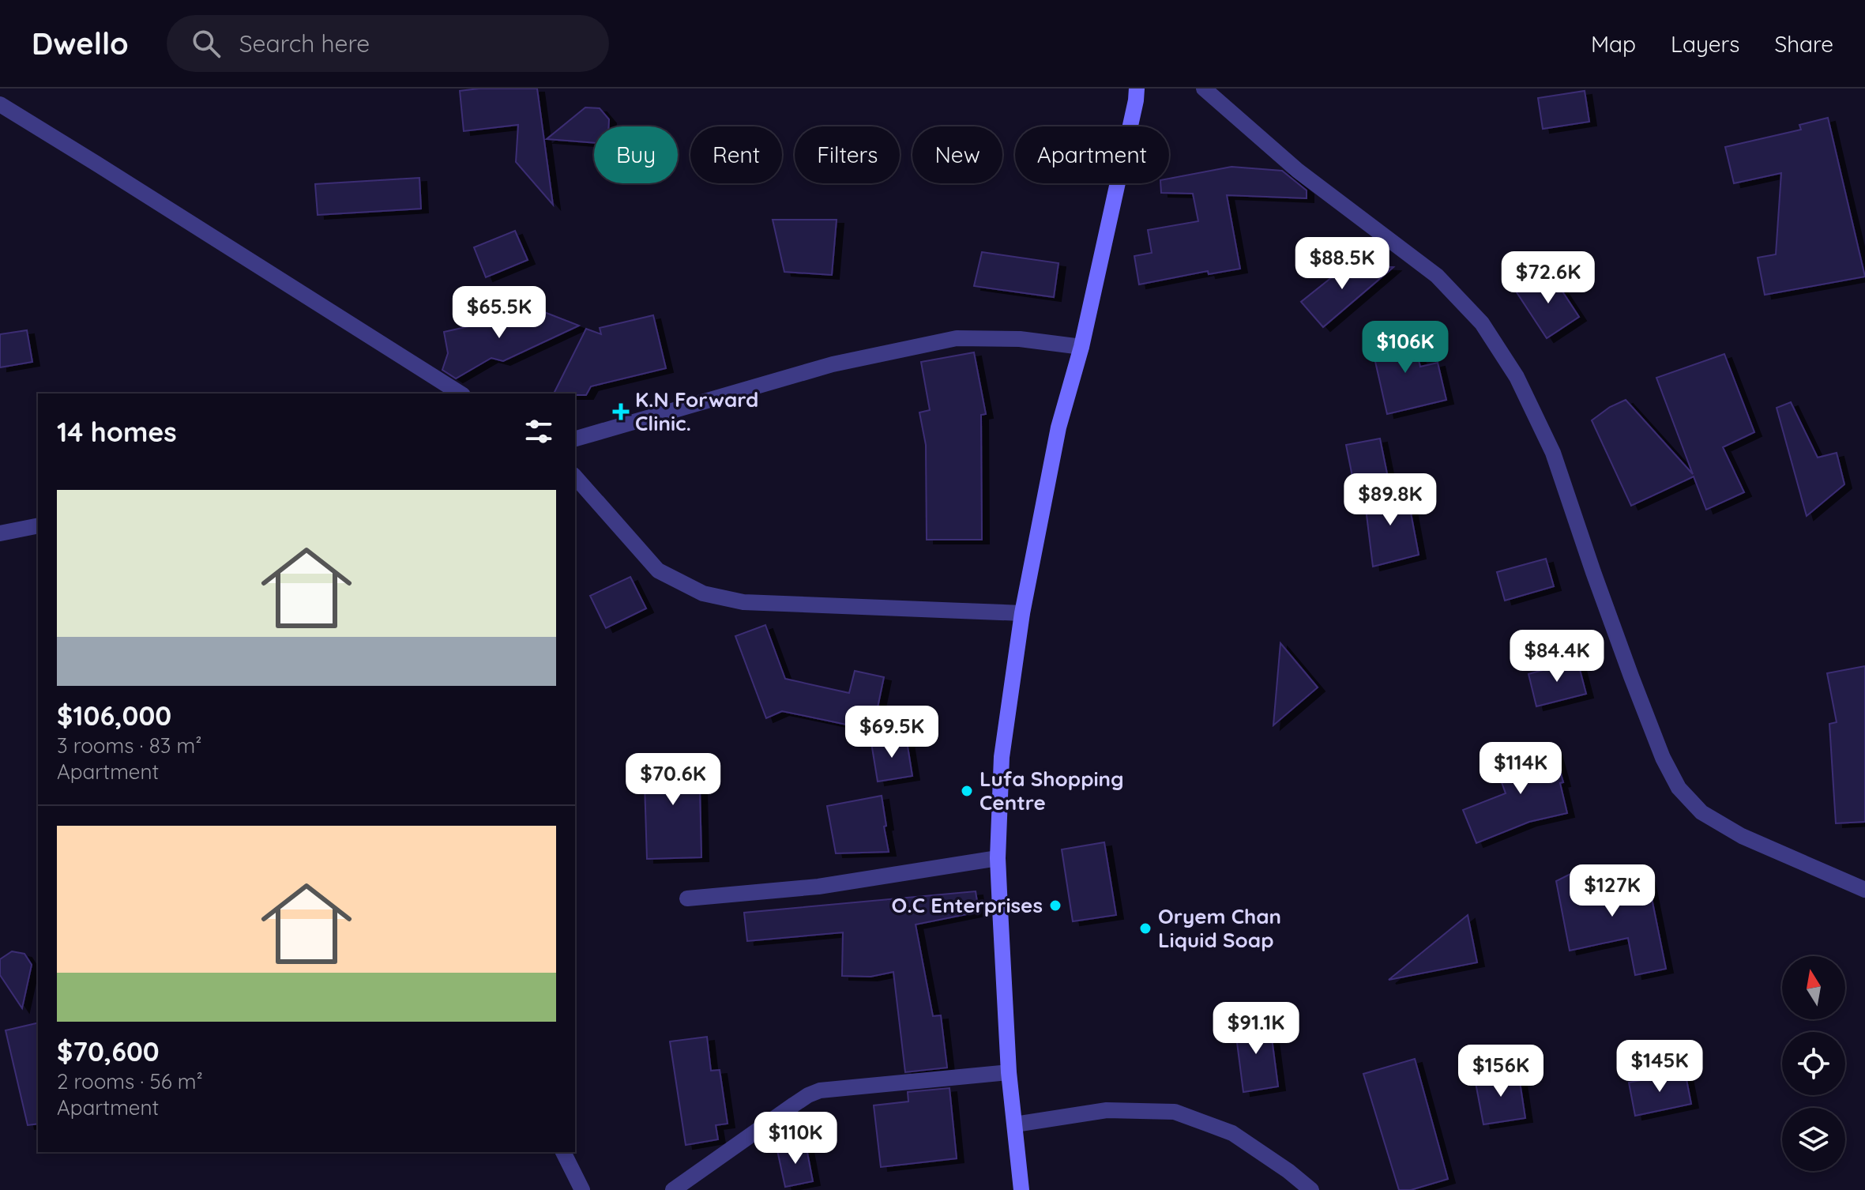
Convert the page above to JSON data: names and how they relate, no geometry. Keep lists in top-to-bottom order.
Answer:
{
  "places": {
    "health": ["K.N Forward Clinic."],
    "other": ["Lufa Shopping Centre", "O.C Enterprises", "Oryem Chan Liquid Soap"]
  },
  "north": "top",
  "page": {
    "header": "Dwello",
    "search": "Search here",
    "nav": ["Map", "Layers", "Share"],
    "chip": [
      "Buy",
      "Rent",
      "Filters",
      "New",
      "Apartment"
    ],
    "price": [
      "$88.5K",
      "$72.6K",
      "$65.5K",
      "$106K",
      "$89.8K",
      "$84.4K",
      "$69.5K",
      "$114K",
      "$70.6K",
      "$127K",
      "$91.1K",
      "$145K",
      "$156K",
      "$110K"
    ],
    "heading": "14 homes",
    "list": [
      {
        "name": "$106,000",
        "note": "3 rooms · 83 m² · Apartment"
      },
      {
        "name": "$70,600",
        "note": "2 rooms · 56 m² · Apartment"
      }
    ]
  }
}
